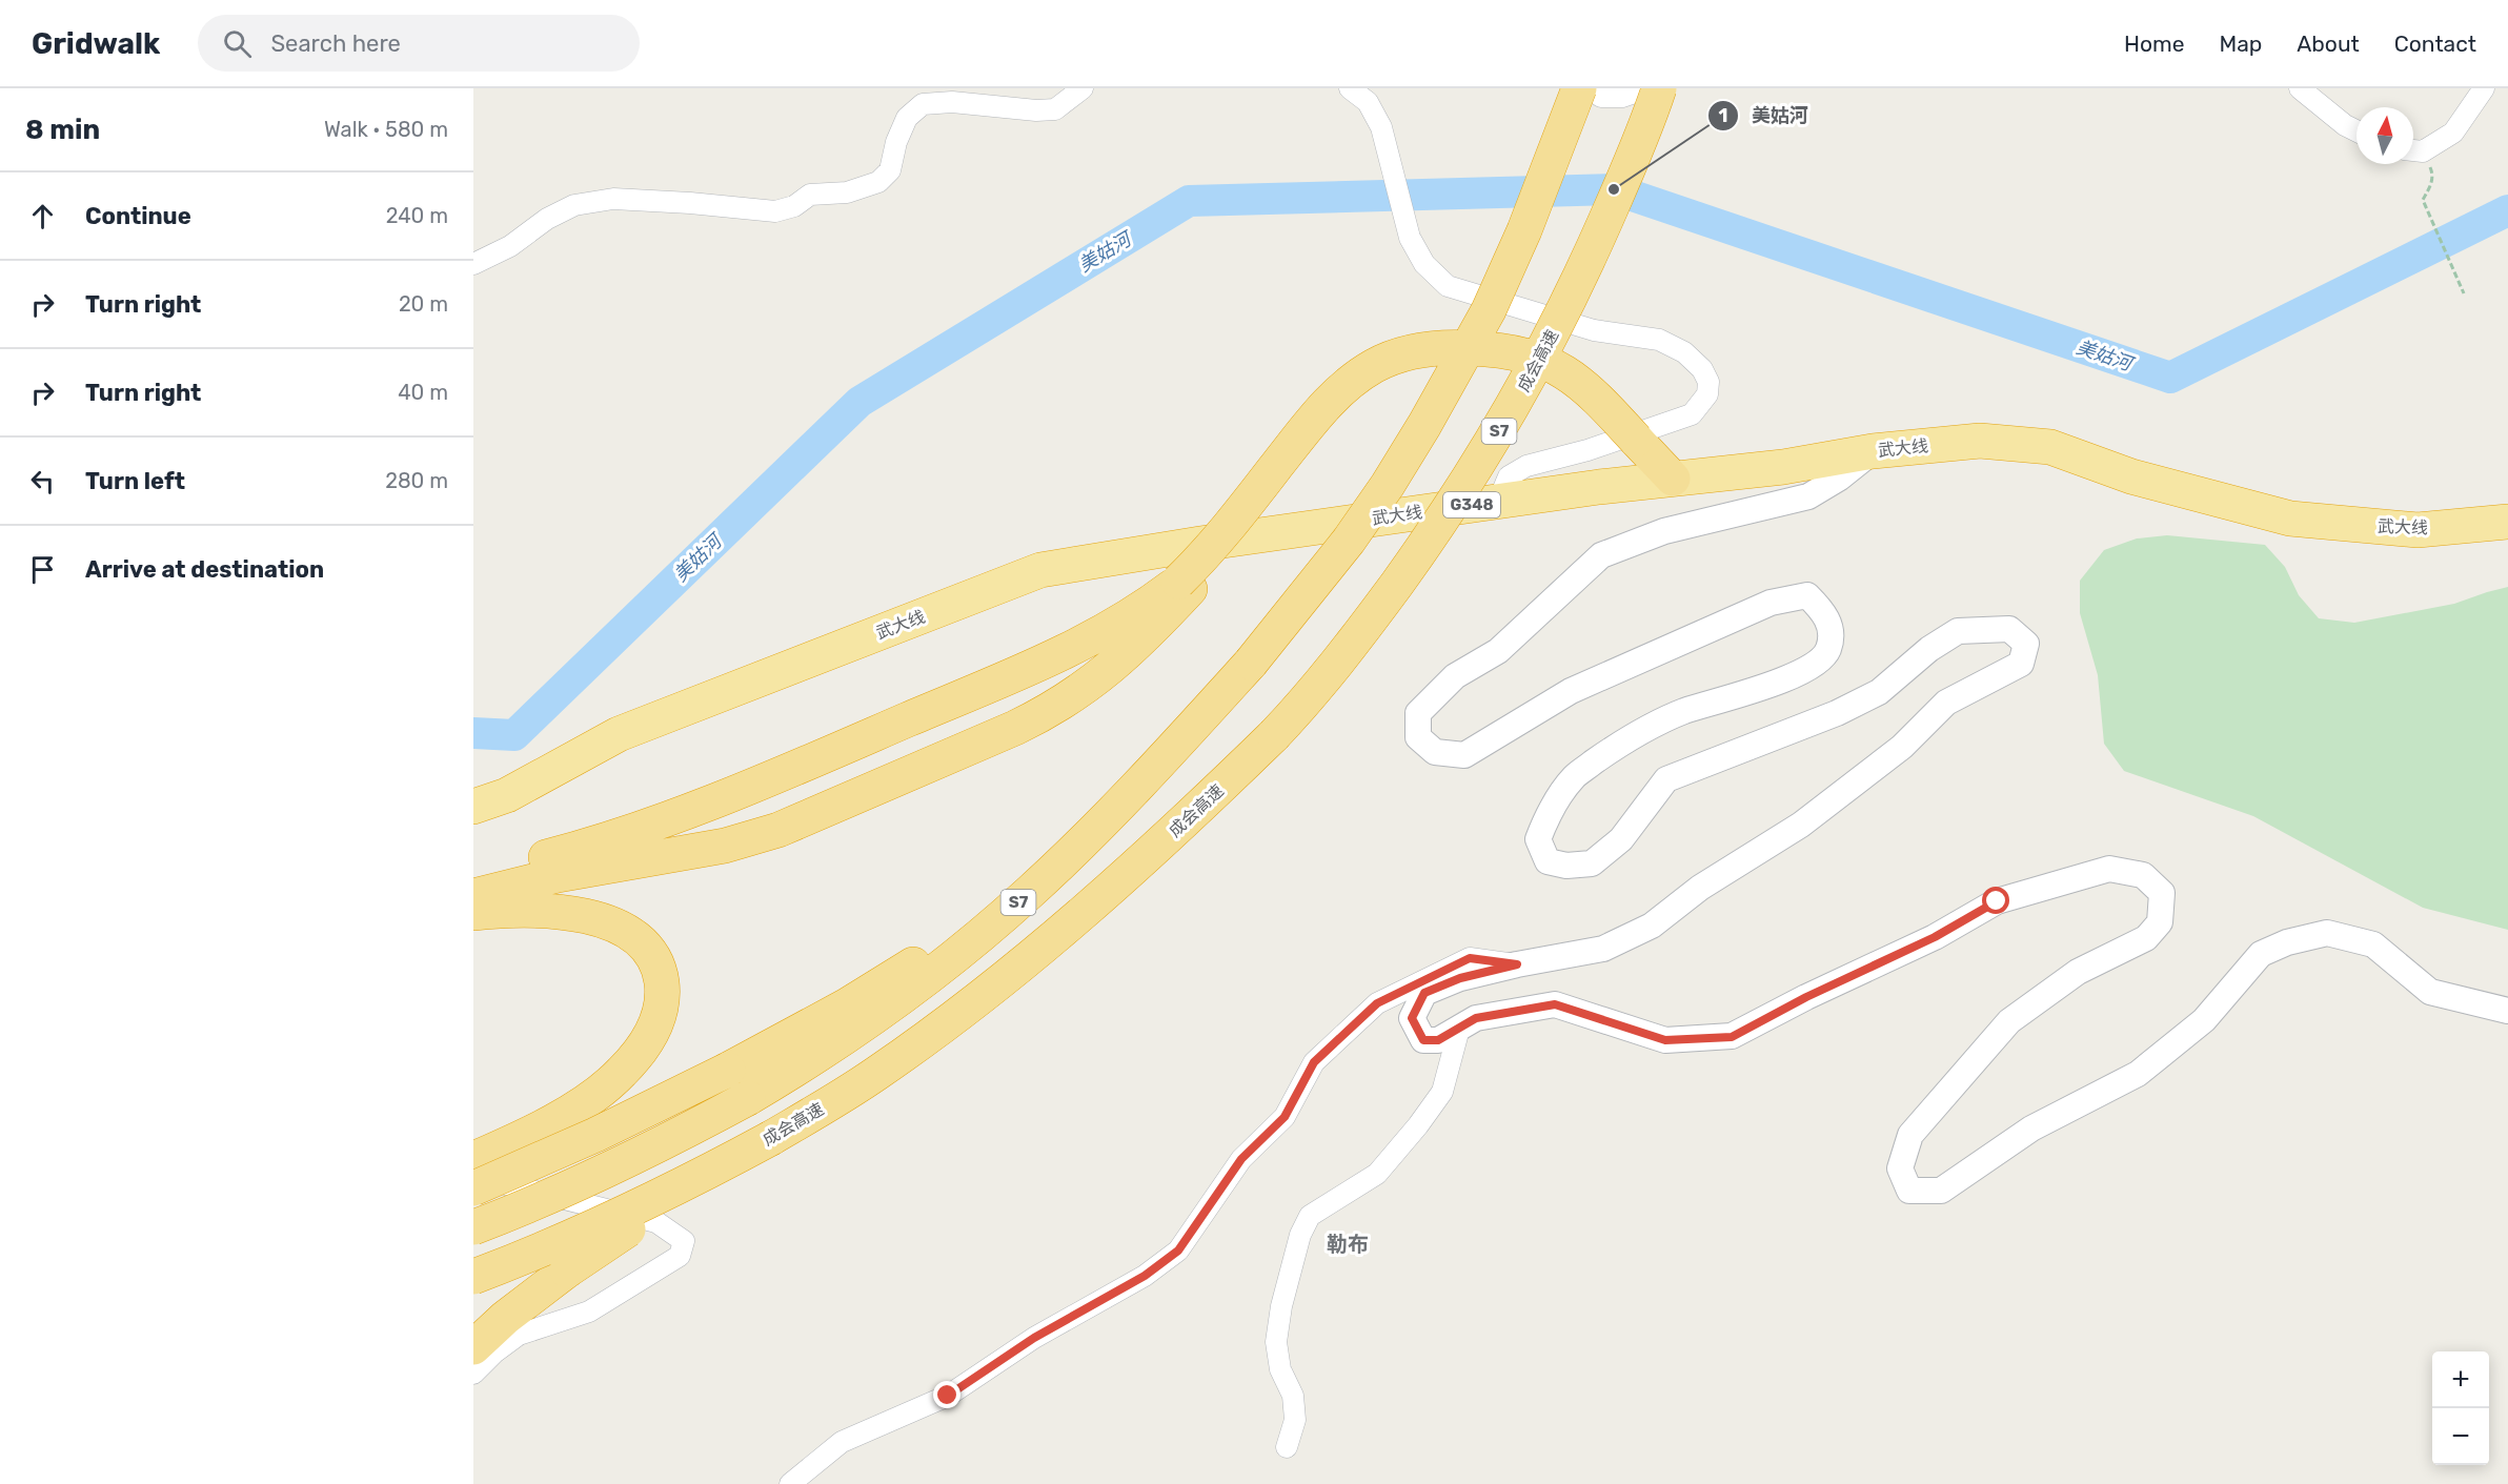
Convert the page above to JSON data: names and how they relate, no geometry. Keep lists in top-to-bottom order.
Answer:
{
  "streets": {
    "highway": [
      "成会高速",
      "S7",
      "武大线",
      "G348"
    ]
  },
  "districts": ["勒布"],
  "water": ["美姑河"],
  "places": ["美姑河"],
  "north": "top",
  "page": {
    "header": "Gridwalk",
    "search": "Search here",
    "nav": [
      "Home",
      "Map",
      "About",
      "Contact"
    ],
    "heading": ["8 min", "Walk · 580 m"],
    "list": [
      ["Continue", "240 m"],
      ["Turn right", "20 m"],
      ["Turn right", "40 m"],
      ["Turn left", "280 m"],
      "Arrive at destination"
    ],
    "map_buttons": ["+", "−"]
  }
}
